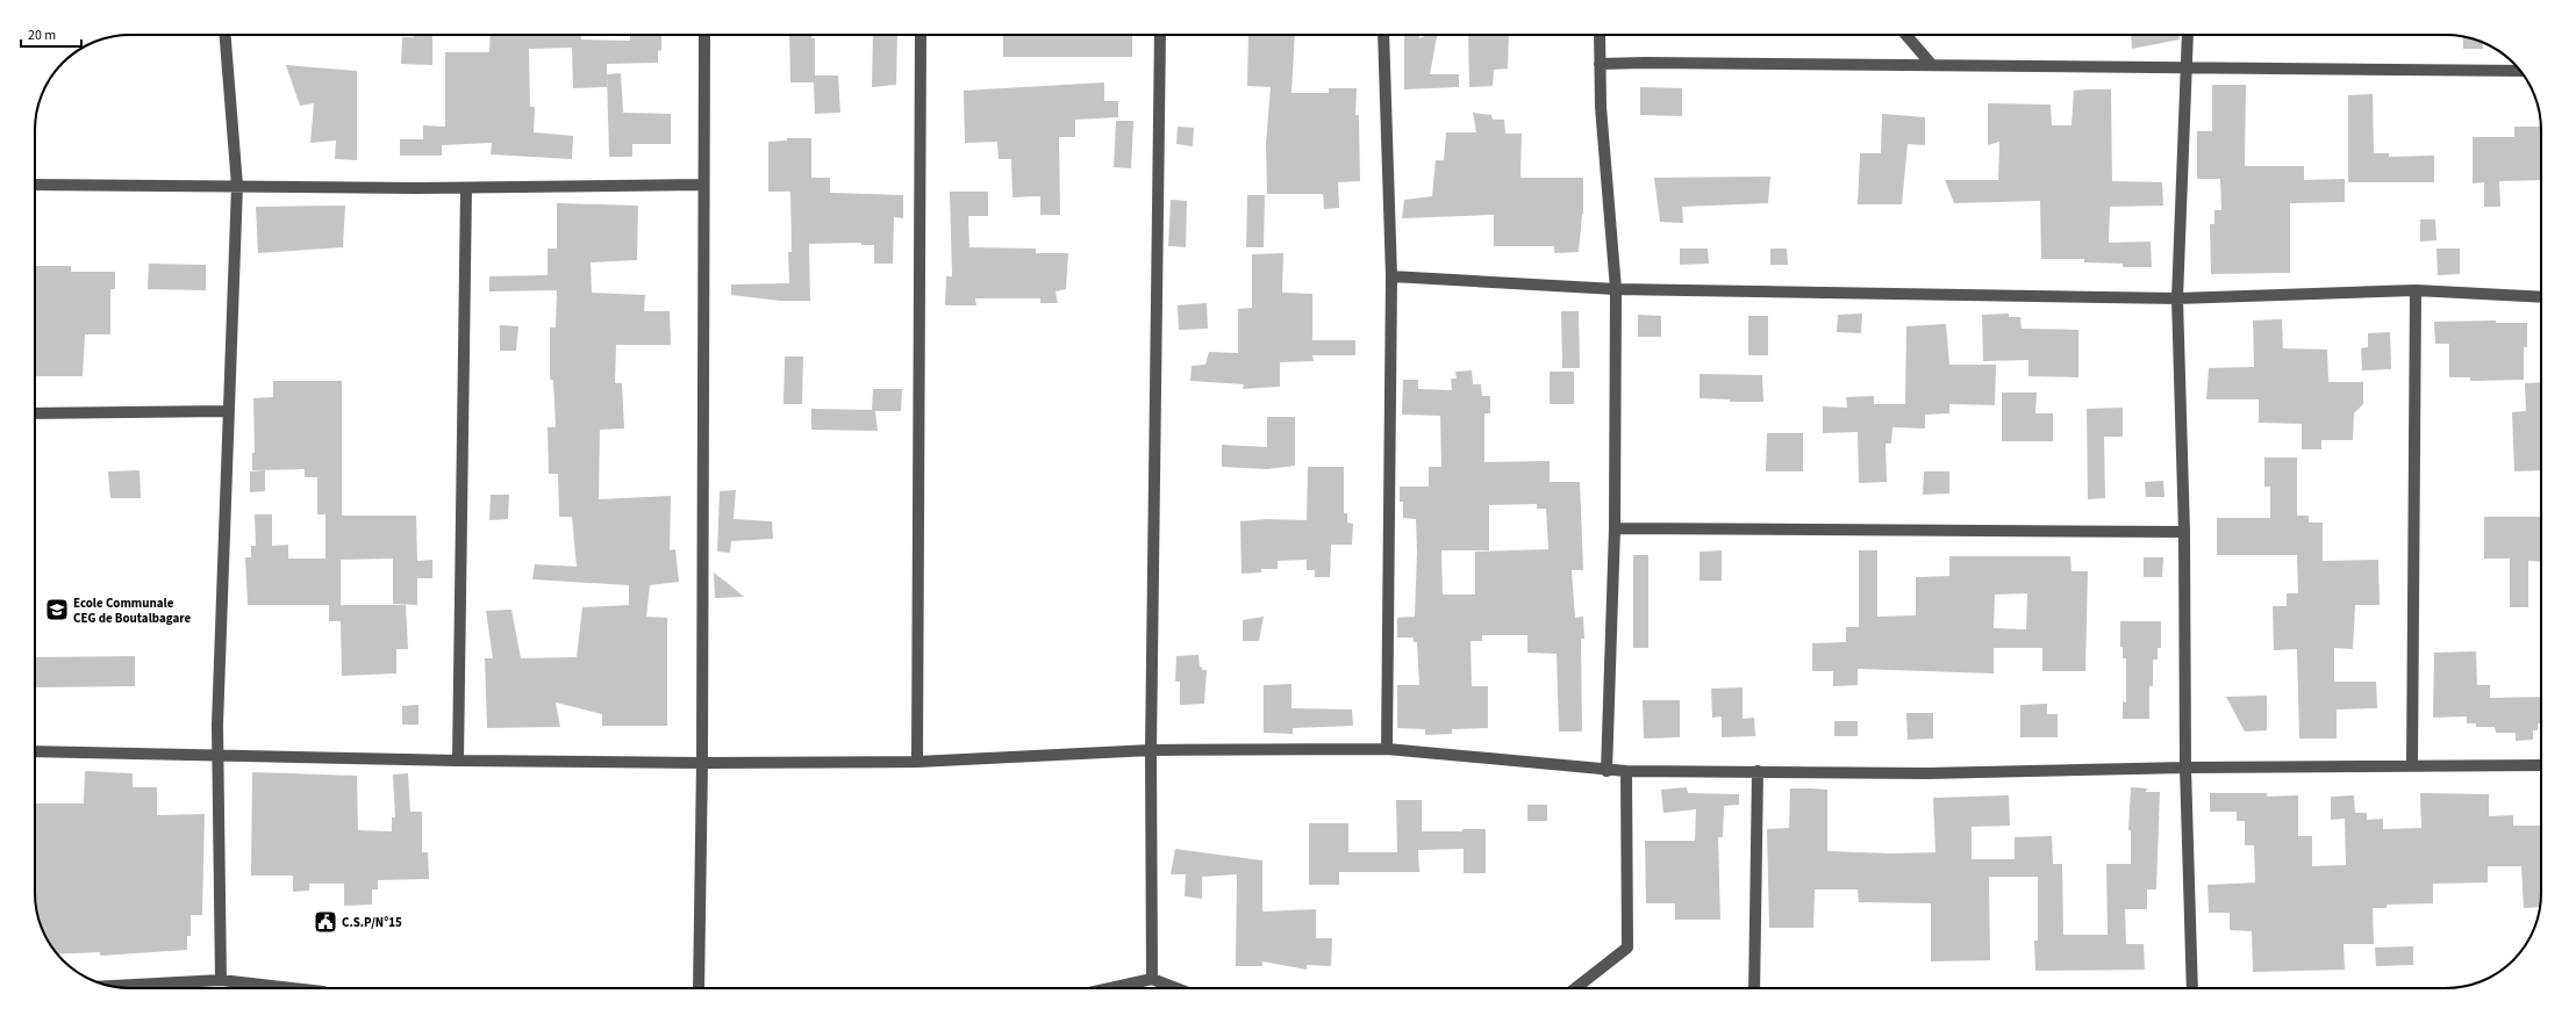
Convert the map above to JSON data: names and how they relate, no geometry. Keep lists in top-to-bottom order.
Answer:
{
  "places": {
    "school or university": ["Ecole Communale CEG de Boutalbagare"],
    "public building": ["C.S.P/N°15"]
  },
  "scale_bar": "20 m"
}
